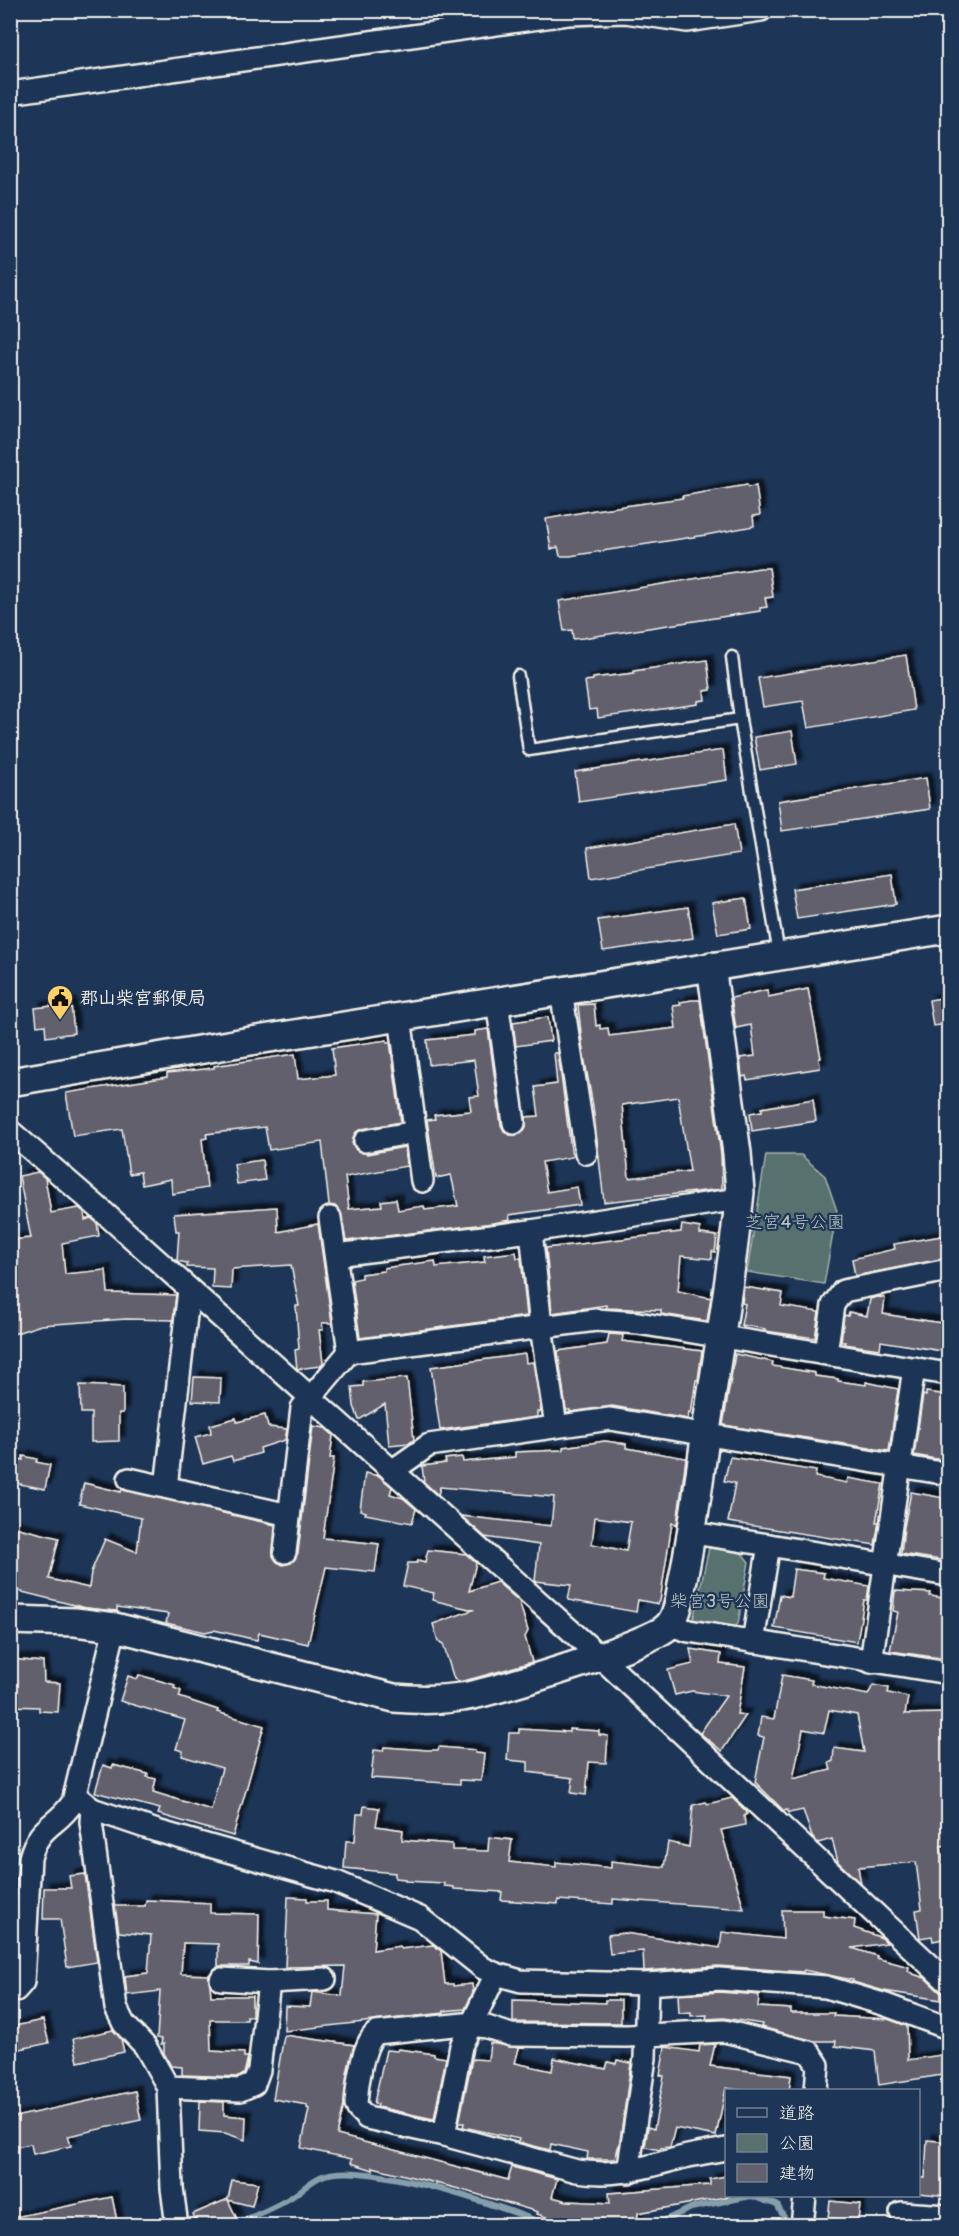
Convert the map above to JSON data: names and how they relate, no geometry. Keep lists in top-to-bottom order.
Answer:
{
  "parks": ["芝宮4号公園", "柴宮3号公園"],
  "places": {
    "public building": ["郡山柴宮郵便局"]
  },
  "legend": ["道路", "公園", "建物"]
}
